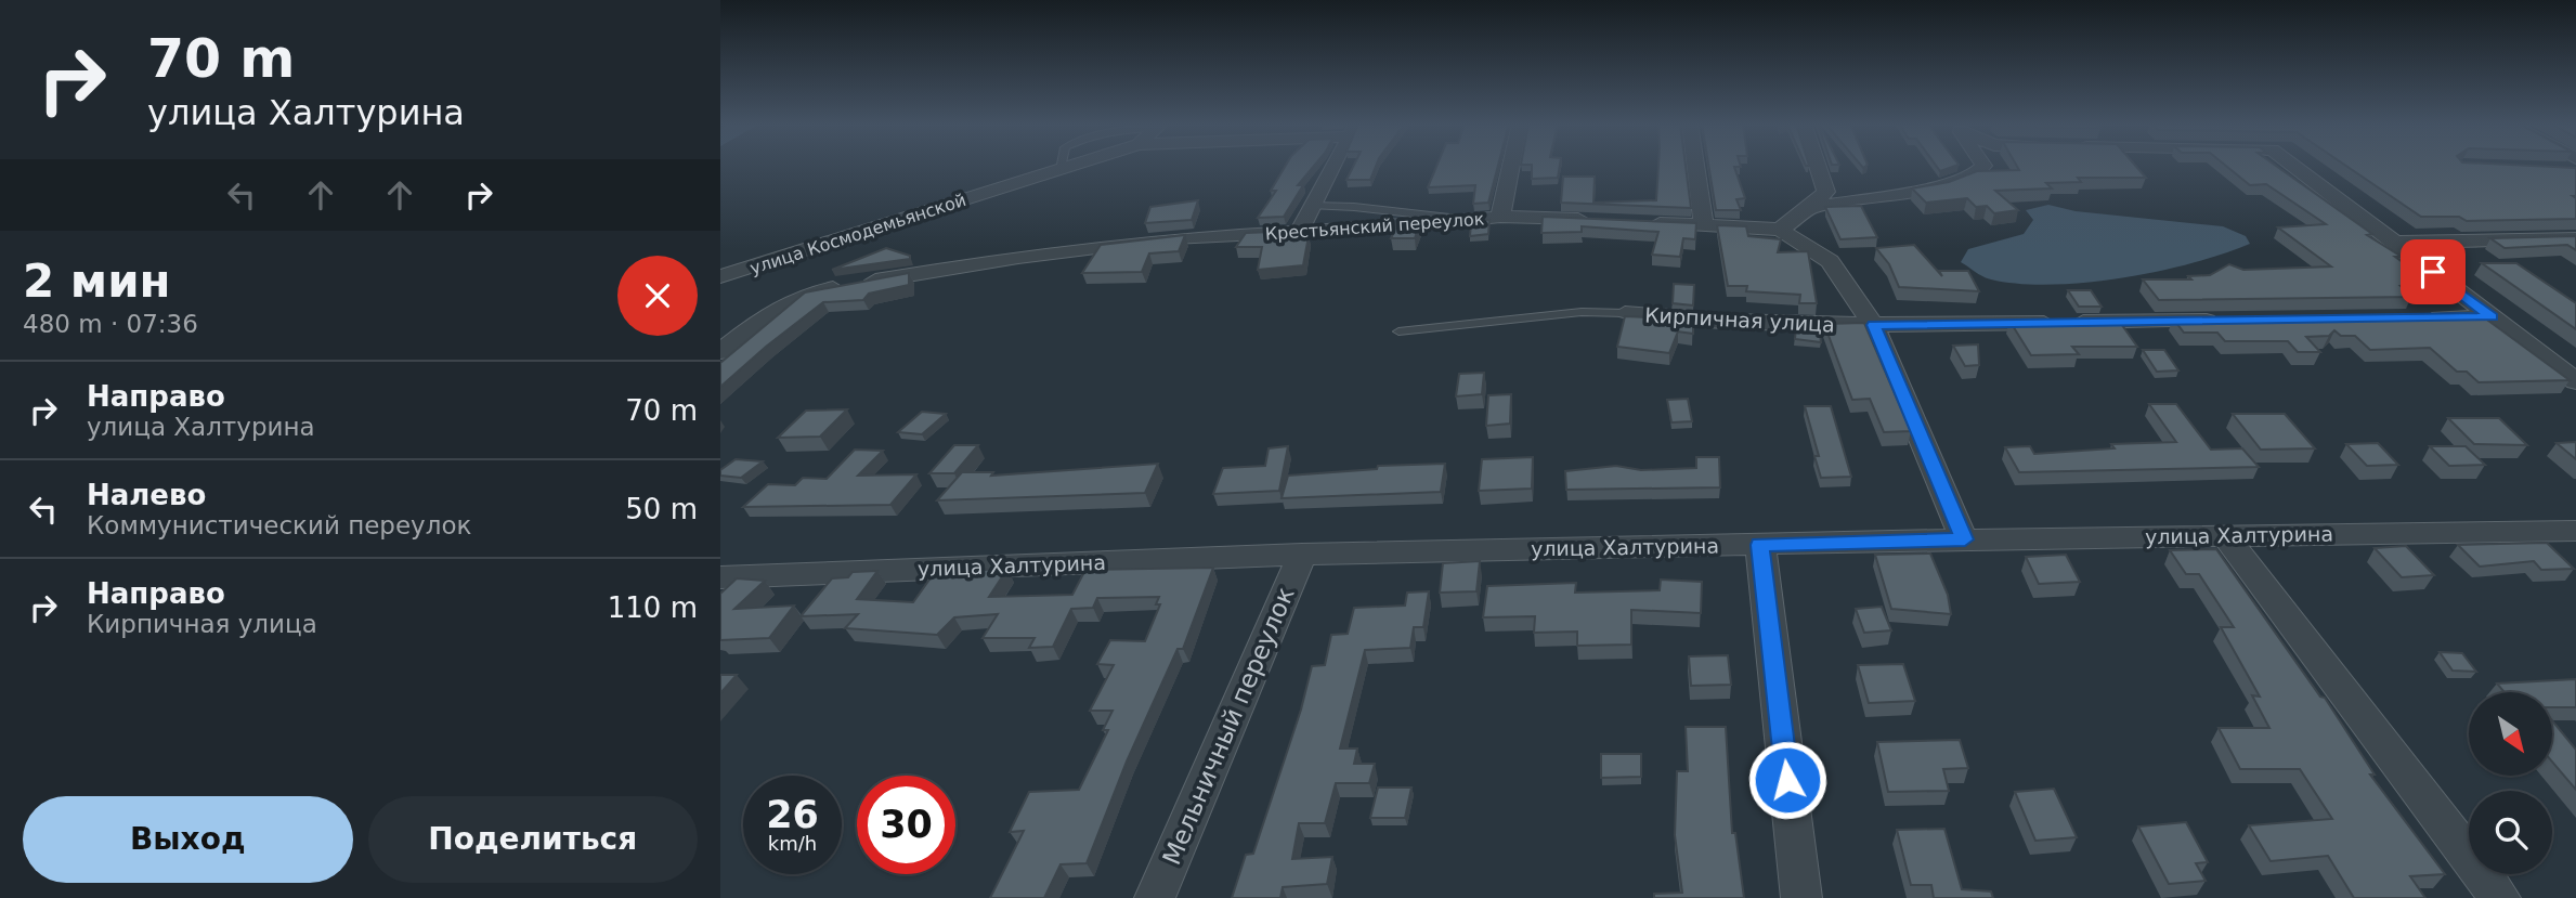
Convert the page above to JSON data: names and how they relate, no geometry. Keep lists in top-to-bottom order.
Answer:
{
  "streets": {
    "street": [
      "Крестьянский переулок",
      "улица Космодемьянской",
      "Кирпичная улица",
      "улица Халтурина",
      "Мельничный переулок"
    ]
  },
  "crossings": [
    ["улица Халтурина", "Мельничный переулок"]
  ],
  "north": "bottom right",
  "page": {
    "turn": ["70 m", "улица Халтурина"],
    "heading": ["2 мин", "480 m · 07:36"],
    "list": [
      {
        "name": "Направо",
        "note": "улица Халтурина",
        "value": "70 m"
      },
      {
        "name": "Налево",
        "note": "Коммунистический переулок",
        "value": "50 m"
      },
      {
        "name": "Направо",
        "note": "Кирпичная улица",
        "value": "110 m"
      }
    ],
    "speed": "26 km/h",
    "limit": "30",
    "buttons": ["Выход", "Поделиться"]
  }
}
